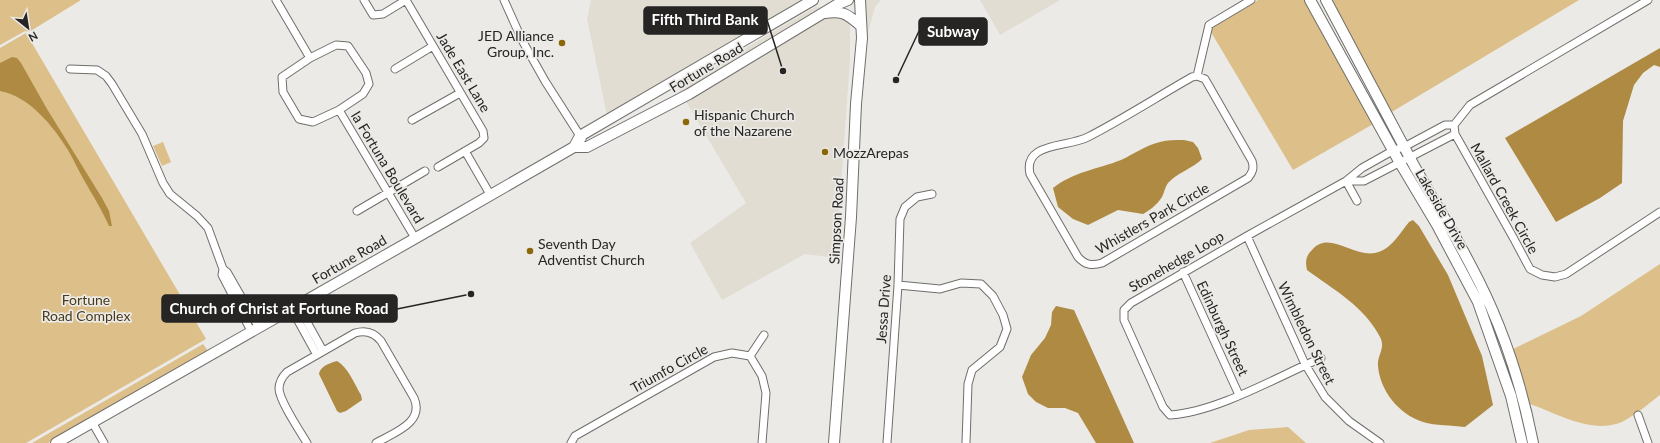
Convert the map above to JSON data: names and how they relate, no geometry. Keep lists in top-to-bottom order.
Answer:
{
  "streets": {
    "street": [
      "Fortune Road",
      "Jade East Lane",
      "la Fortuna Boulevard",
      "Mallard Creek Circle",
      "Lakeside Drive",
      "Whistlers Park Circle",
      "Simpson Road",
      "Stonehedge Loop",
      "Jessa Drive",
      "Edinburgh Street",
      "Wimbledon Street",
      "Triumfo Circle"
    ]
  },
  "crossings": [
    ["Fortune Road", "la Fortuna Boulevard"],
    ["Mallard Creek Circle", "Lakeside Drive"],
    ["Mallard Creek Circle", "Stonehedge Loop"],
    ["Lakeside Drive", "Stonehedge Loop"],
    ["Stonehedge Loop", "Edinburgh Street"],
    ["Stonehedge Loop", "Wimbledon Street"]
  ],
  "parks": ["Fortune Road Complex"],
  "places": [
    "JED Alliance Group, Inc.",
    "Fifth Third Bank",
    "Subway",
    "Hispanic Church of the Nazarene",
    "MozzArepas",
    "Seventh Day Adventist Church",
    "Church of Christ at Fortune Road"
  ],
  "north": "bottom right"
}
